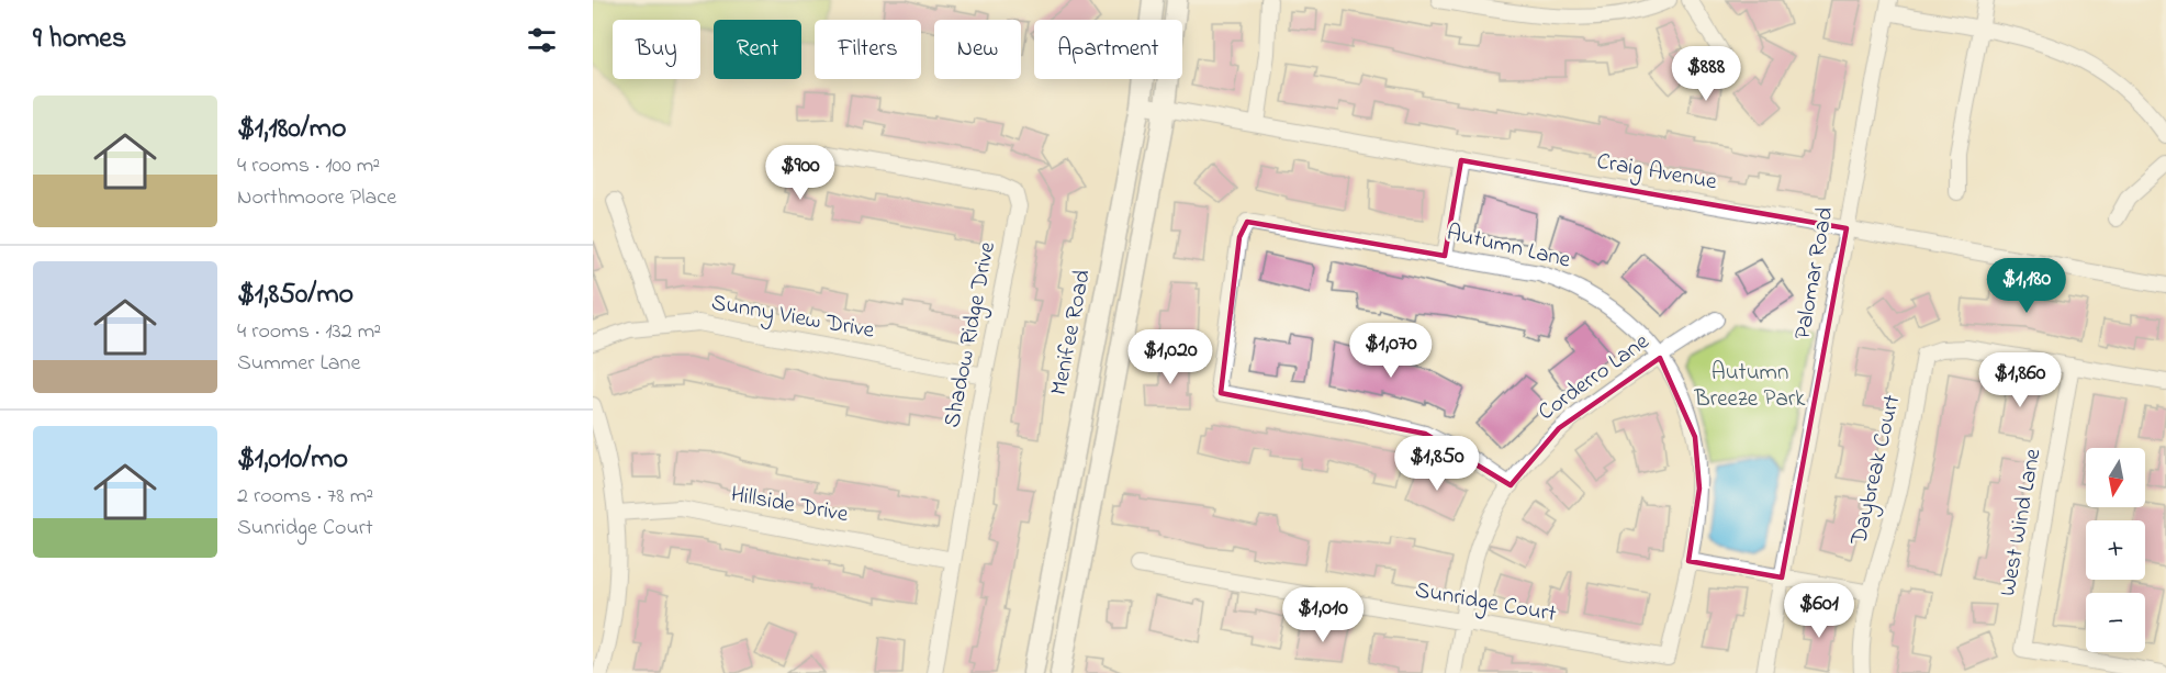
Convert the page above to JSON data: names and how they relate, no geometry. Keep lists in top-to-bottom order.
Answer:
{
  "streets": {
    "main road": ["Menifee Road"],
    "street": [
      "Craig Avenue",
      "Autumn Lane",
      "Palomar Road",
      "Sunny View Drive",
      "Shadow Ridge Drive",
      "Corderro Lane",
      "Daybreak Court",
      "Hillside Drive",
      "West Wind Lane",
      "Sunridge Court"
    ]
  },
  "crossings": [
    ["Craig Avenue", "Palomar Road"],
    ["Craig Avenue", "Menifee Road"],
    ["Autumn Lane", "Corderro Lane"],
    ["Autumn Lane", "Sunridge Court"],
    ["Sunny View Drive", "Shadow Ridge Drive"],
    ["Shadow Ridge Drive", "Hillside Drive"],
    ["Corderro Lane", "Sunridge Court"],
    ["Daybreak Court", "West Wind Lane"]
  ],
  "parks": ["Autumn Breeze Park"],
  "north": "bottom",
  "page": {
    "heading": "9 homes",
    "chip": [
      "Buy",
      "Rent",
      "Filters",
      "New",
      "Apartment"
    ],
    "price": [
      "$888",
      "$900",
      "$1,180",
      "$1,070",
      "$1,020",
      "$1,860",
      "$1,850",
      "$601",
      "$1,010"
    ],
    "list": [
      {
        "name": "$1,180/mo",
        "note": "4 rooms · 100 m² · Northmoore Place"
      },
      {
        "name": "$1,850/mo",
        "note": "4 rooms · 132 m² · Summer Lane"
      },
      {
        "name": "$1,010/mo",
        "note": "2 rooms · 78 m² · Sunridge Court"
      }
    ],
    "map_buttons": ["+", "−"]
  }
}
